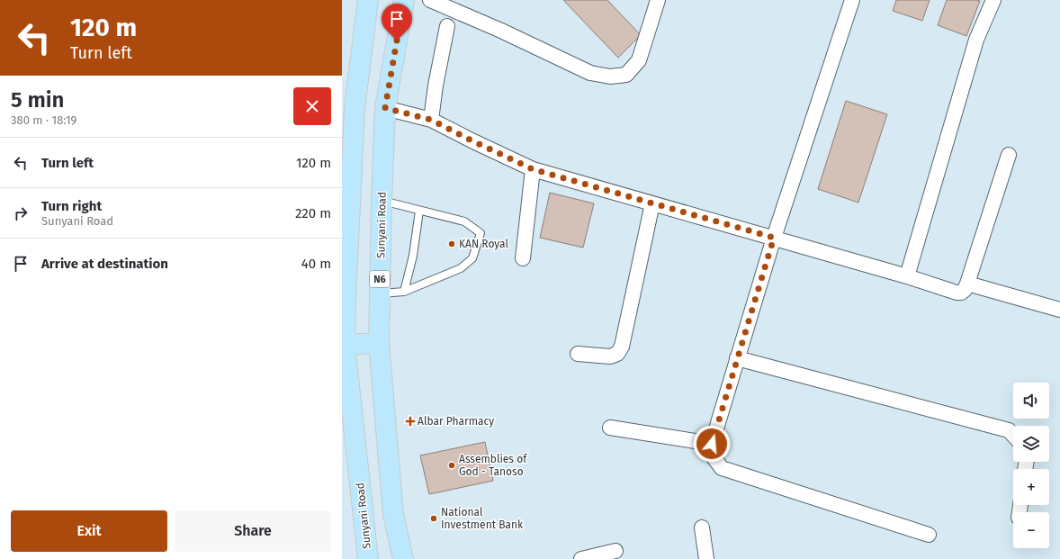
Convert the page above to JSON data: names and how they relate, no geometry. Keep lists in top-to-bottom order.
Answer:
{
  "streets": {
    "main road": ["Sunyani Road", "N6"]
  },
  "places": {
    "other": ["KAN Royal", "Assemblies of God - Tanoso", "National Investment Bank"],
    "health": ["Albar Pharmacy"]
  },
  "page": {
    "turn": ["120 m", "Turn left"],
    "heading": ["5 min", "380 m · 18:19"],
    "list": [
      {
        "name": "Turn left",
        "value": "120 m"
      },
      {
        "name": "Turn right",
        "note": "Sunyani Road",
        "value": "220 m"
      },
      {
        "name": "Arrive at destination",
        "value": "40 m"
      }
    ],
    "map_buttons": ["+", "−"],
    "buttons": ["Exit", "Share"]
  }
}
